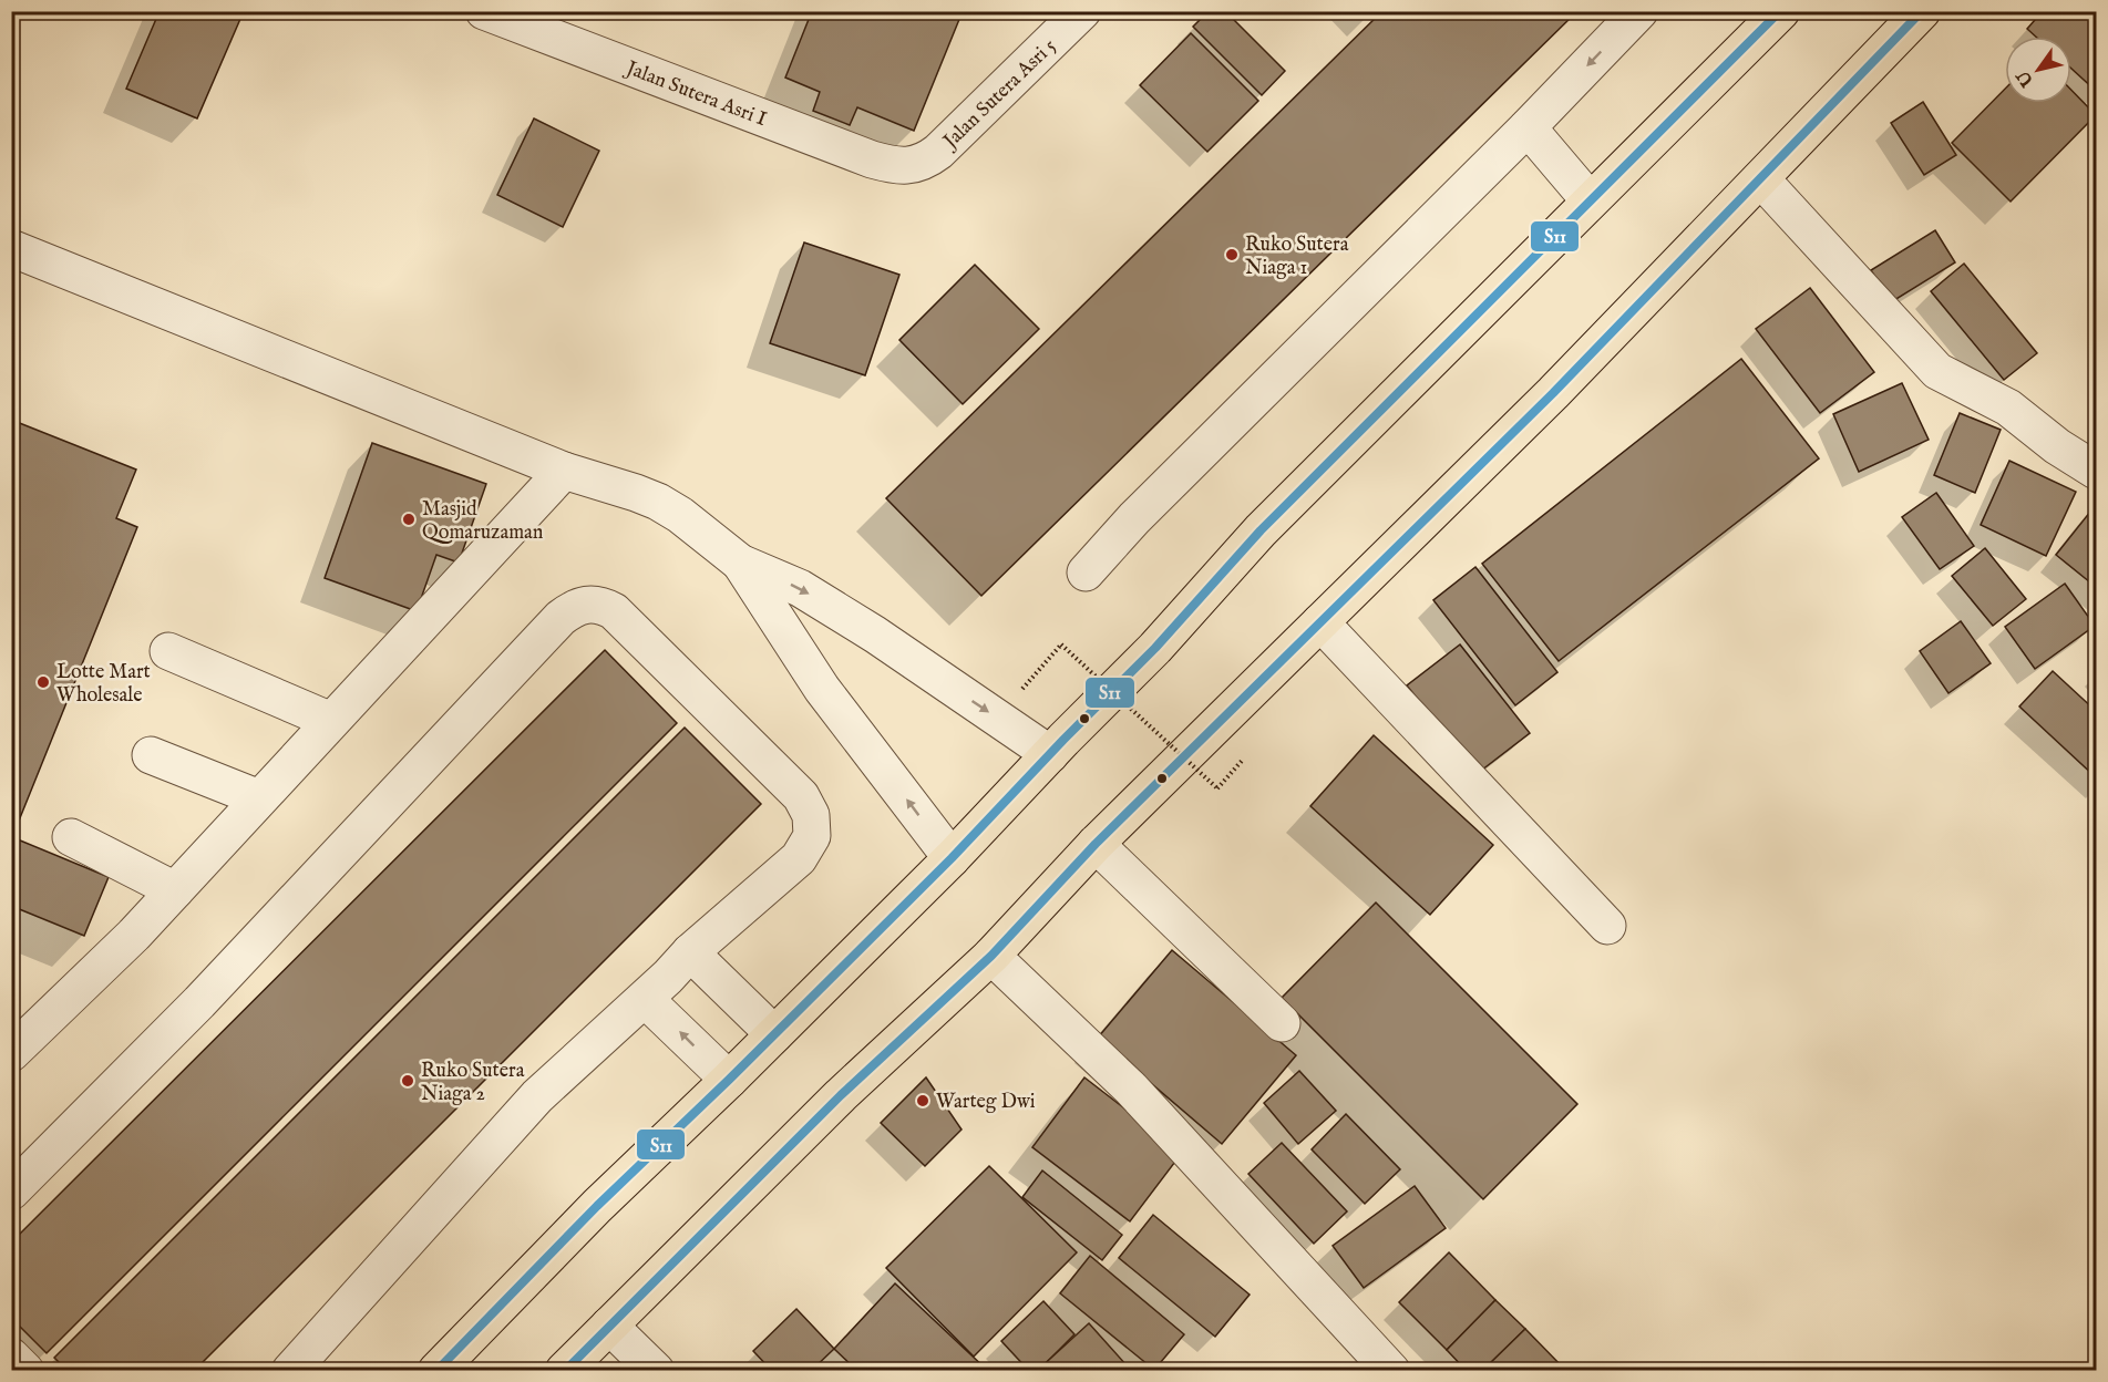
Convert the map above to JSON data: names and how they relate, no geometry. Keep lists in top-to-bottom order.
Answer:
{
  "streets": {
    "street": ["Jalan Sutera Asri I", "Jalan Sutera Asri 5"]
  },
  "crossings": [
    ["Jalan Sutera Asri I", "Jalan Sutera Asri 5"]
  ],
  "places": [
    "Ruko Sutera Niaga 1",
    "Masjid Qomaruzaman",
    "Lotte Mart Wholesale",
    "Ruko Sutera Niaga 2",
    "Warteg Dwi"
  ],
  "lines": ["transit line S11"],
  "north": "bottom left"
}
